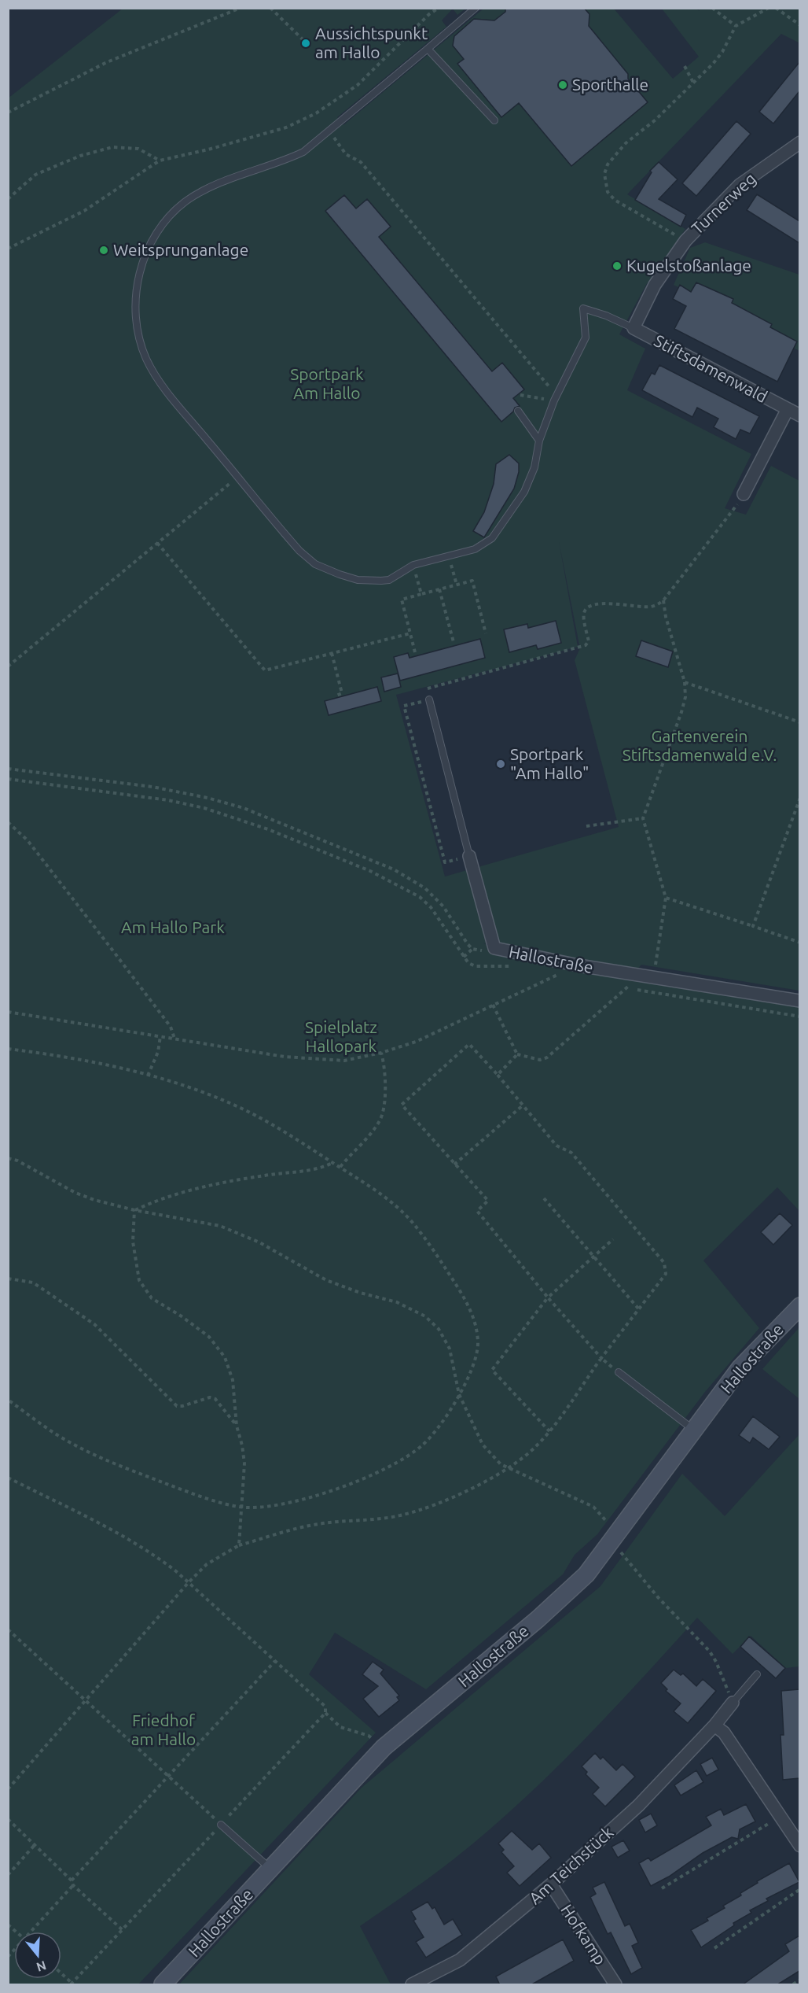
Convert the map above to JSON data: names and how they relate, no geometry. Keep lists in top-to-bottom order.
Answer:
{
  "streets": {
    "main road": ["Hallostraße"],
    "street": [
      "Turnerweg",
      "Stiftsdamenwald",
      "Am Teichstück",
      "Hofkamp"
    ]
  },
  "crossings": [
    ["Turnerweg", "Stiftsdamenwald"],
    ["Am Teichstück", "Hofkamp"]
  ],
  "parks": [
    "Sportpark Am Hallo",
    "Gartenverein Stiftsdamenwald e.V.",
    "Am Hallo Park",
    "Spielplatz Hallopark",
    "Friedhof am Hallo"
  ],
  "places": [
    "Aussichtspunkt am Hallo",
    "Sporthalle",
    "Weitsprunganlage",
    "Kugelstoßanlage",
    "Sportpark \"Am Hallo\""
  ],
  "north": "bottom"
}
